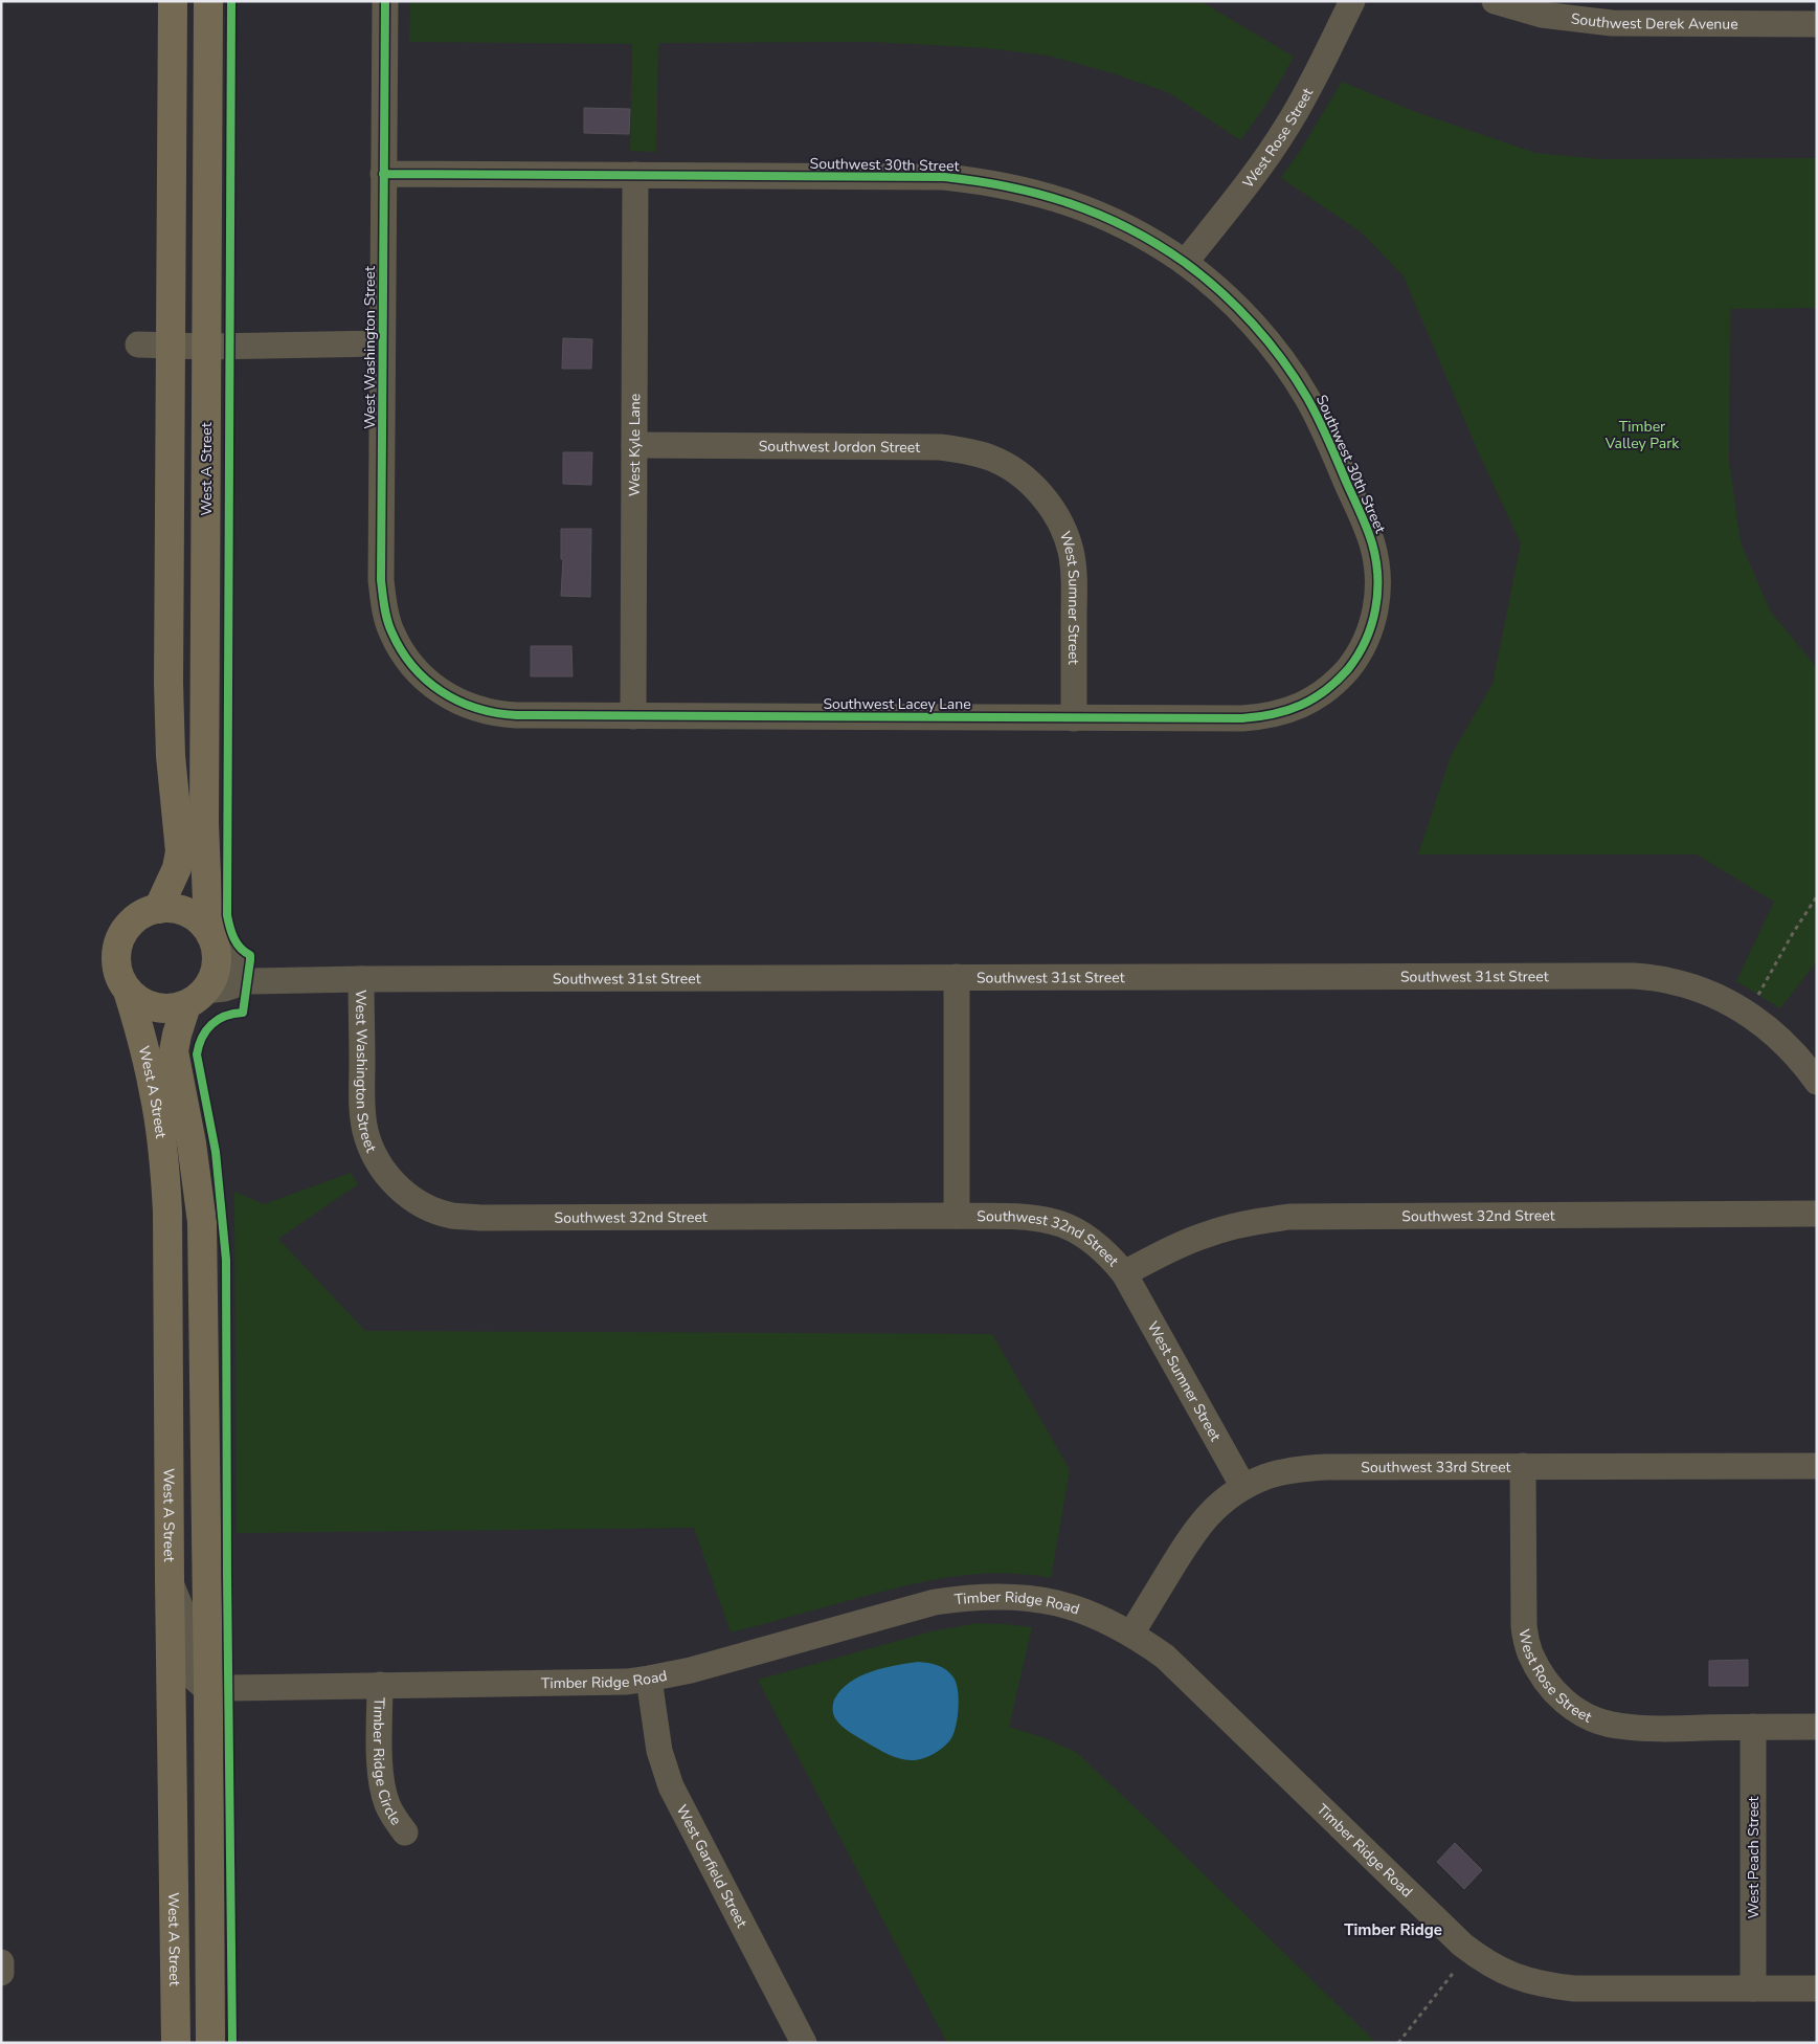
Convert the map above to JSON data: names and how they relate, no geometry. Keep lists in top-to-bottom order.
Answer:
{
  "streets": {
    "main road": ["West A Street"],
    "street": [
      "Southwest Derek Avenue",
      "West Rose Street",
      "Southwest 30th Street",
      "West Washington Street",
      "West Kyle Lane",
      "Southwest Jordon Street",
      "West Sumner Street",
      "Southwest Lacey Lane",
      "Southwest 31st Street",
      "Southwest 32nd Street",
      "Southwest 33rd Street",
      "Timber Ridge Road",
      "Timber Ridge Circle",
      "West Peach Street",
      "West Garfield Street"
    ]
  },
  "crossings": [
    ["West Rose Street", "Southwest 30th Street"],
    ["West Rose Street", "Southwest 33rd Street"],
    ["West Rose Street", "West Peach Street"],
    ["Southwest 30th Street", "West Washington Street"],
    ["Southwest 30th Street", "West Kyle Lane"],
    ["Southwest 30th Street", "Southwest Lacey Lane"],
    ["West Washington Street", "Southwest Lacey Lane"],
    ["West Washington Street", "Southwest 31st Street"],
    ["West Washington Street", "Southwest 32nd Street"],
    ["West Kyle Lane", "Southwest Jordon Street"],
    ["West Kyle Lane", "Southwest Lacey Lane"],
    ["Southwest Jordon Street", "West Sumner Street"],
    ["West A Street", "Southwest 31st Street"],
    ["West A Street", "Timber Ridge Road"],
    ["West Sumner Street", "Southwest Lacey Lane"],
    ["West Sumner Street", "Southwest 32nd Street"],
    ["West Sumner Street", "Southwest 33rd Street"],
    ["Southwest 33rd Street", "Timber Ridge Road"],
    ["Timber Ridge Road", "Timber Ridge Circle"],
    ["Timber Ridge Road", "West Peach Street"],
    ["Timber Ridge Road", "West Garfield Street"]
  ],
  "districts": ["Timber Ridge"],
  "parks": ["Timber Valley Park"]
}
